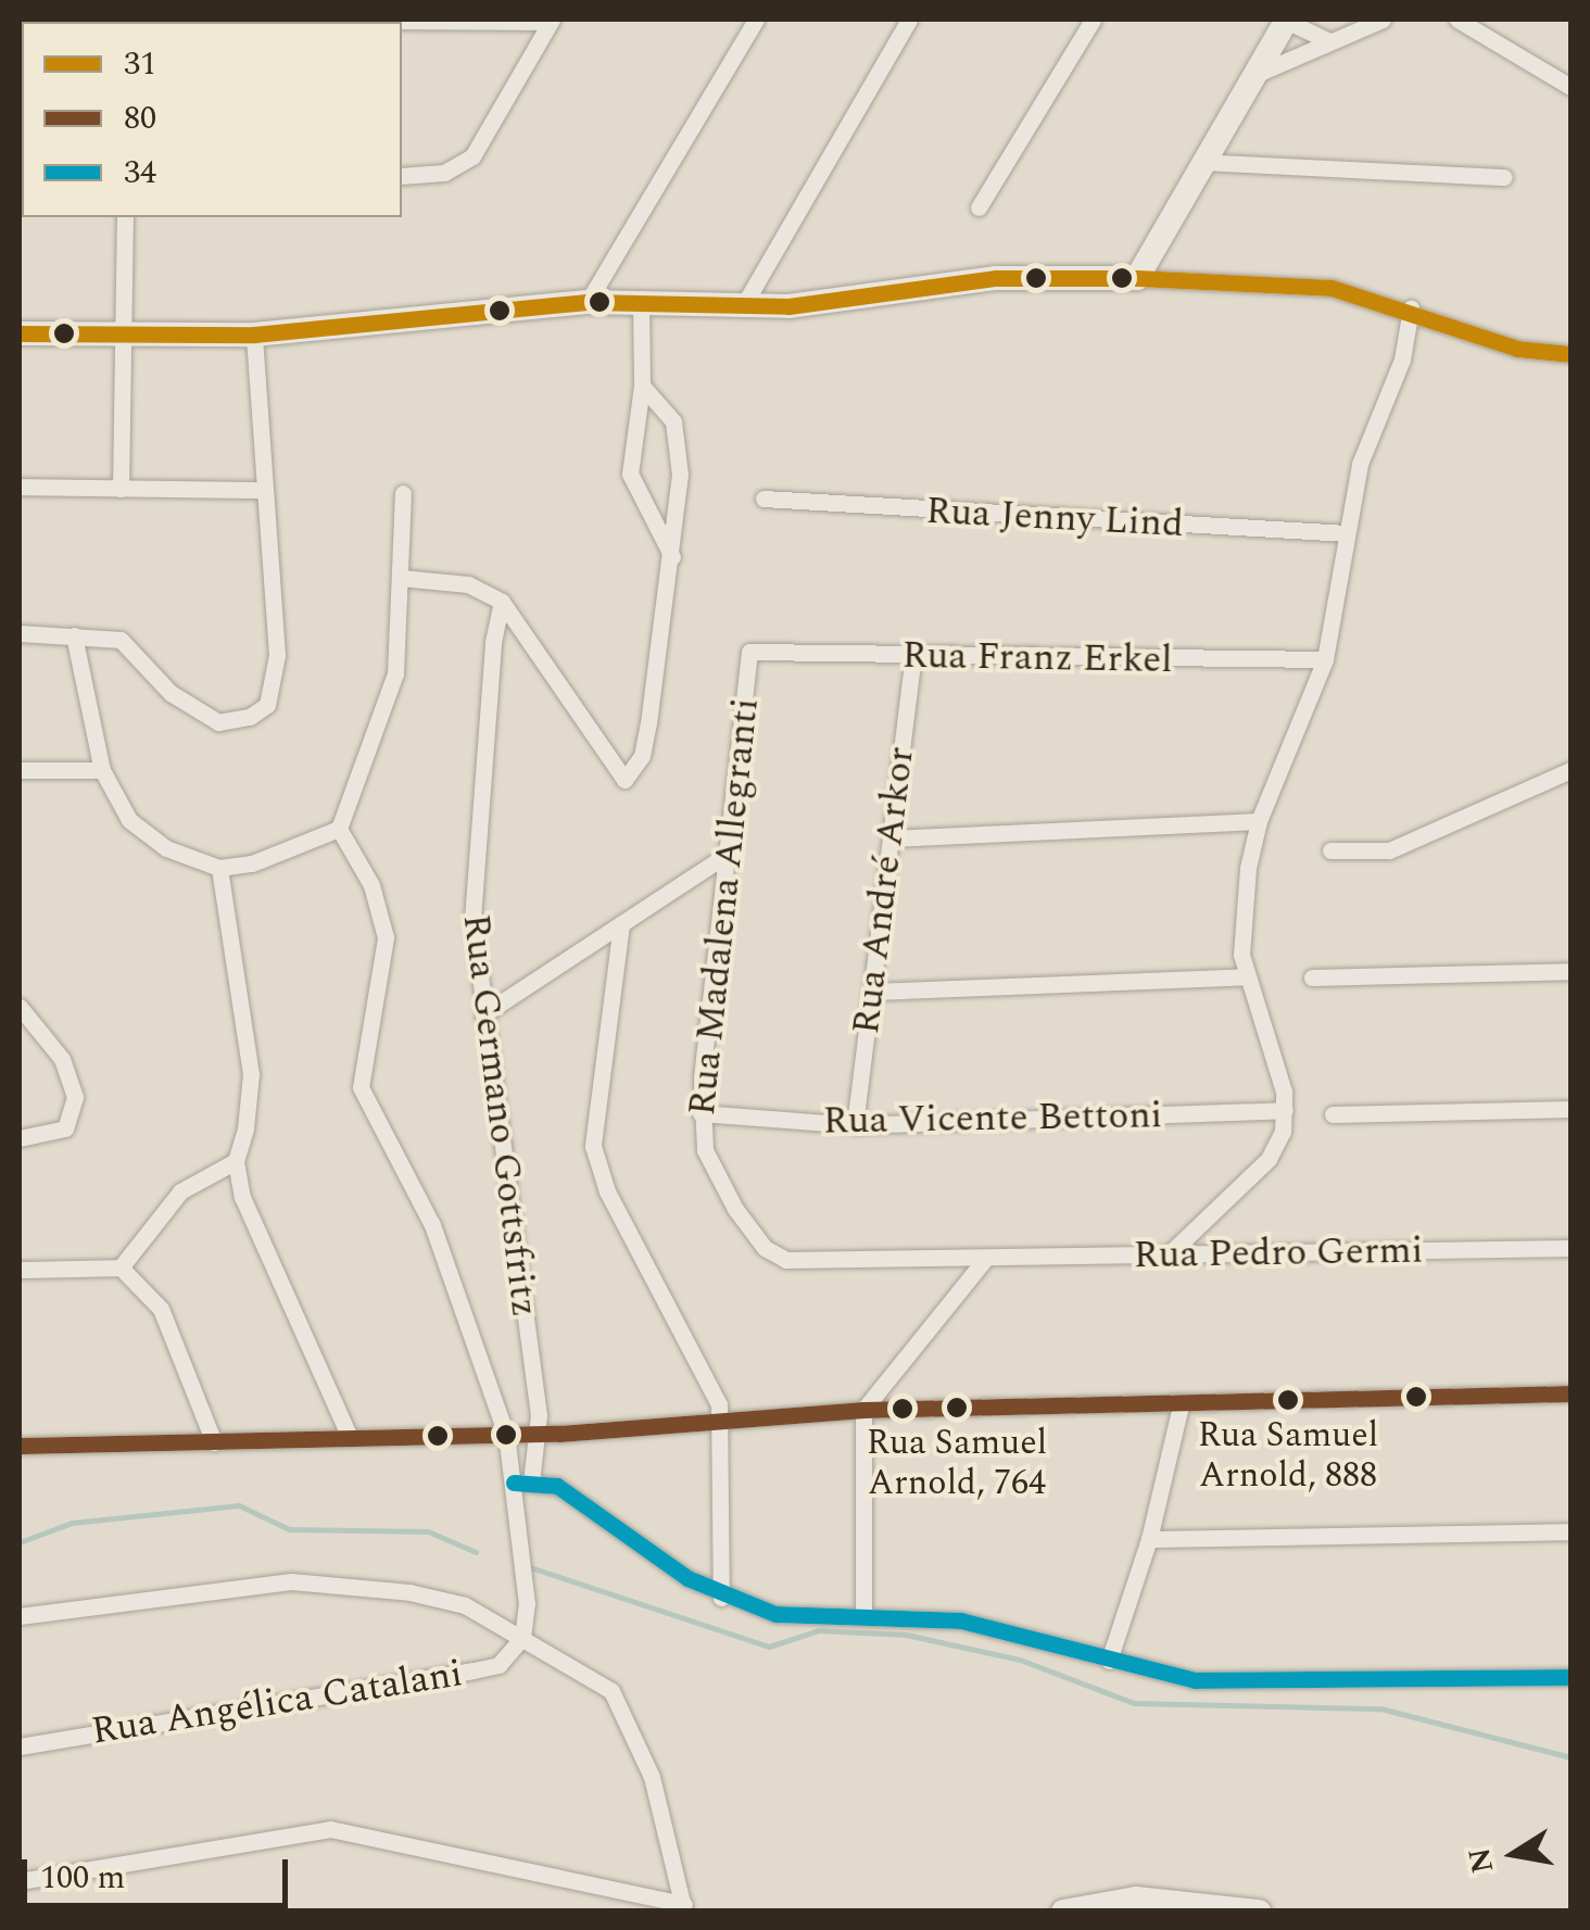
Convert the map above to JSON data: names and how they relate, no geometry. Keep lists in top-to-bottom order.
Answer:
{
  "streets": {
    "street": [
      "Rua Jenny Lind",
      "Rua Franz Erkel",
      "Rua André Arkor",
      "Rua Madalena Allegranti",
      "Rua Germano Gottsfritz",
      "Rua Vicente Bettoni",
      "Rua Pedro Germi",
      "Rua Angélica Catalani"
    ]
  },
  "crossings": [
    ["Rua Franz Erkel", "Rua André Arkor"],
    ["Rua Franz Erkel", "Rua Madalena Allegranti"],
    ["Rua André Arkor", "Rua Vicente Bettoni"],
    ["Rua Madalena Allegranti", "Rua Vicente Bettoni"],
    ["Rua Madalena Allegranti", "Rua Pedro Germi"]
  ],
  "places": ["Rua Samuel Arnold, 888", "Rua Samuel Arnold, 764"],
  "lines": ["transit line 31", "transit line 80", "transit line 34"],
  "legend": ["31", "80", "34"],
  "scale_bar": "100 m",
  "north": "left"
}
